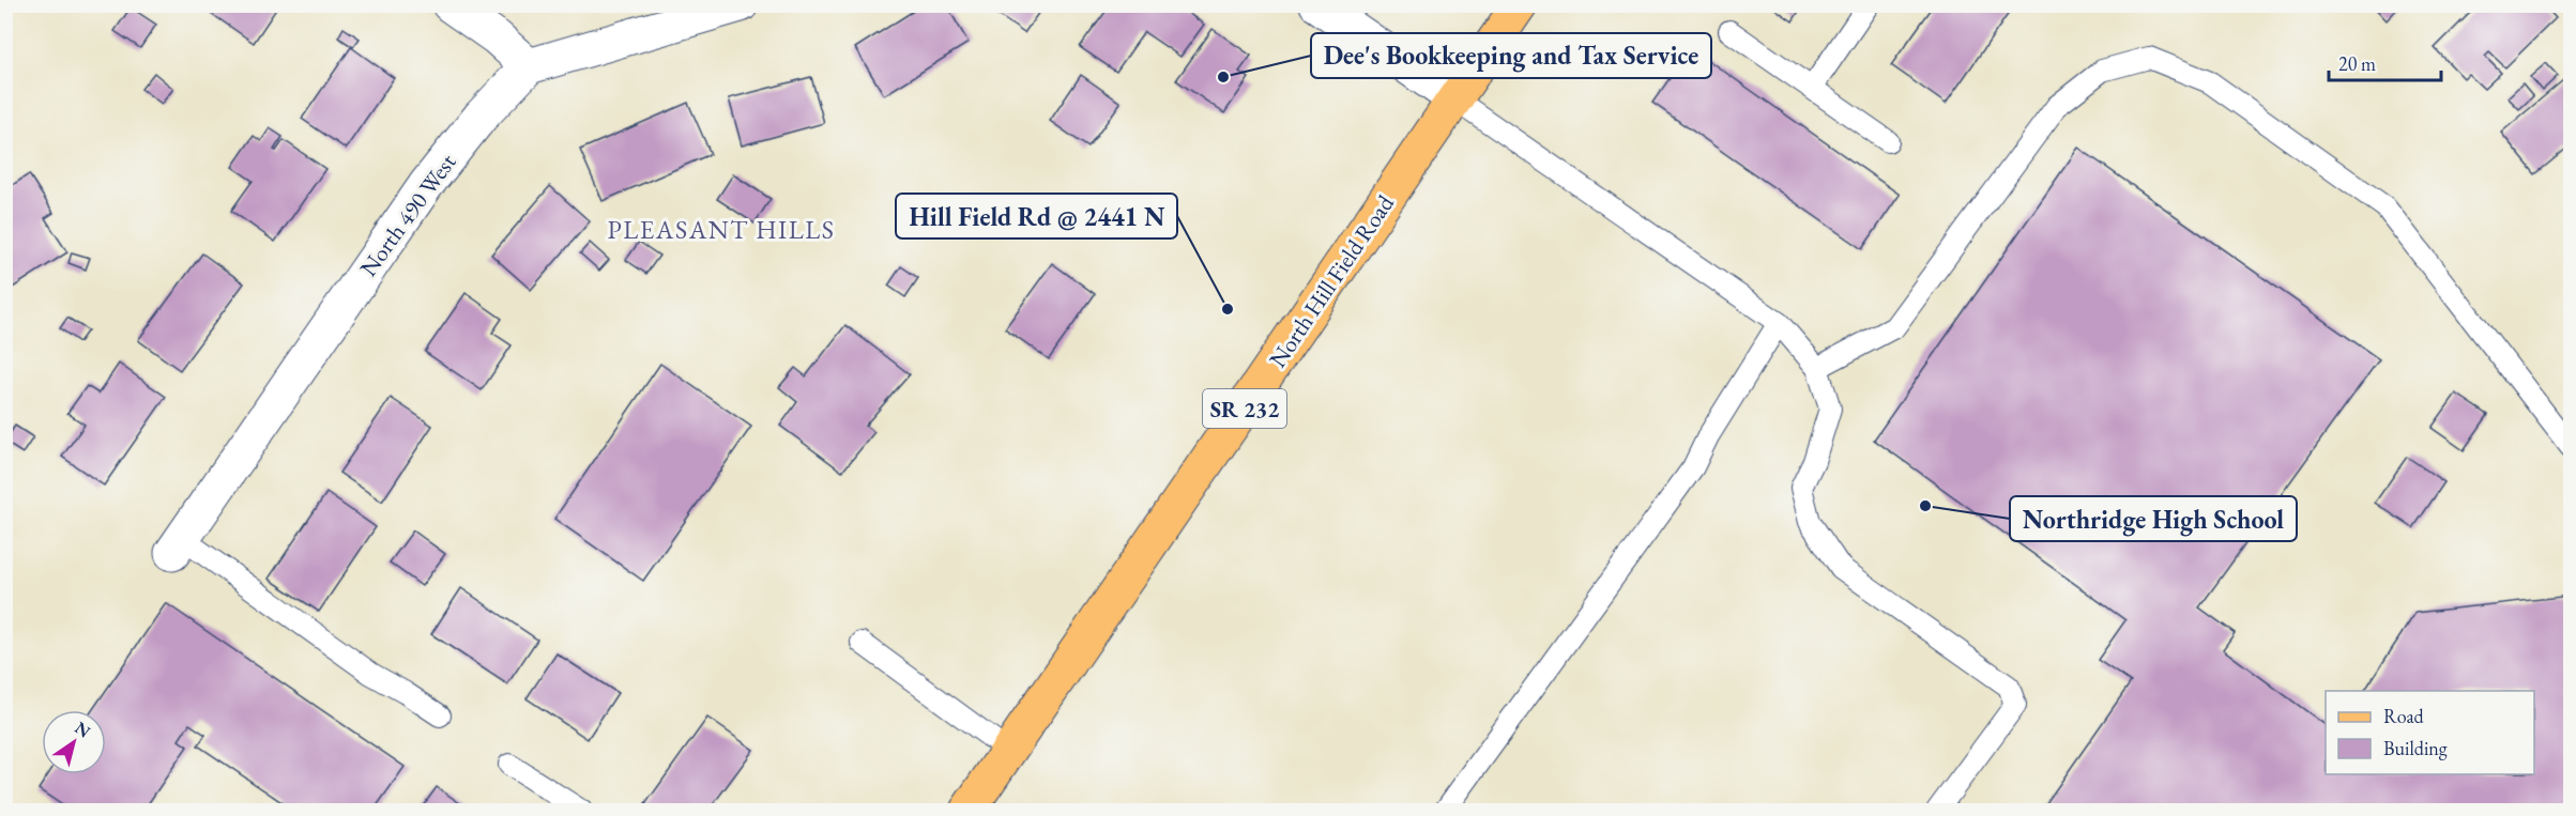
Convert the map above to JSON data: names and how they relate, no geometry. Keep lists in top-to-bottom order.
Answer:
{
  "streets": {
    "main road": ["North Hill Field Road", "SR 232"],
    "street": ["North 490 West"]
  },
  "districts": ["PLEASANT HILLS"],
  "places": ["Dee's Bookkeeping and Tax Service", "Hill Field Rd @ 2441 N", "Northridge High School"],
  "legend": ["Road", "Building"],
  "scale_bar": "20 m",
  "north": "top right"
}
